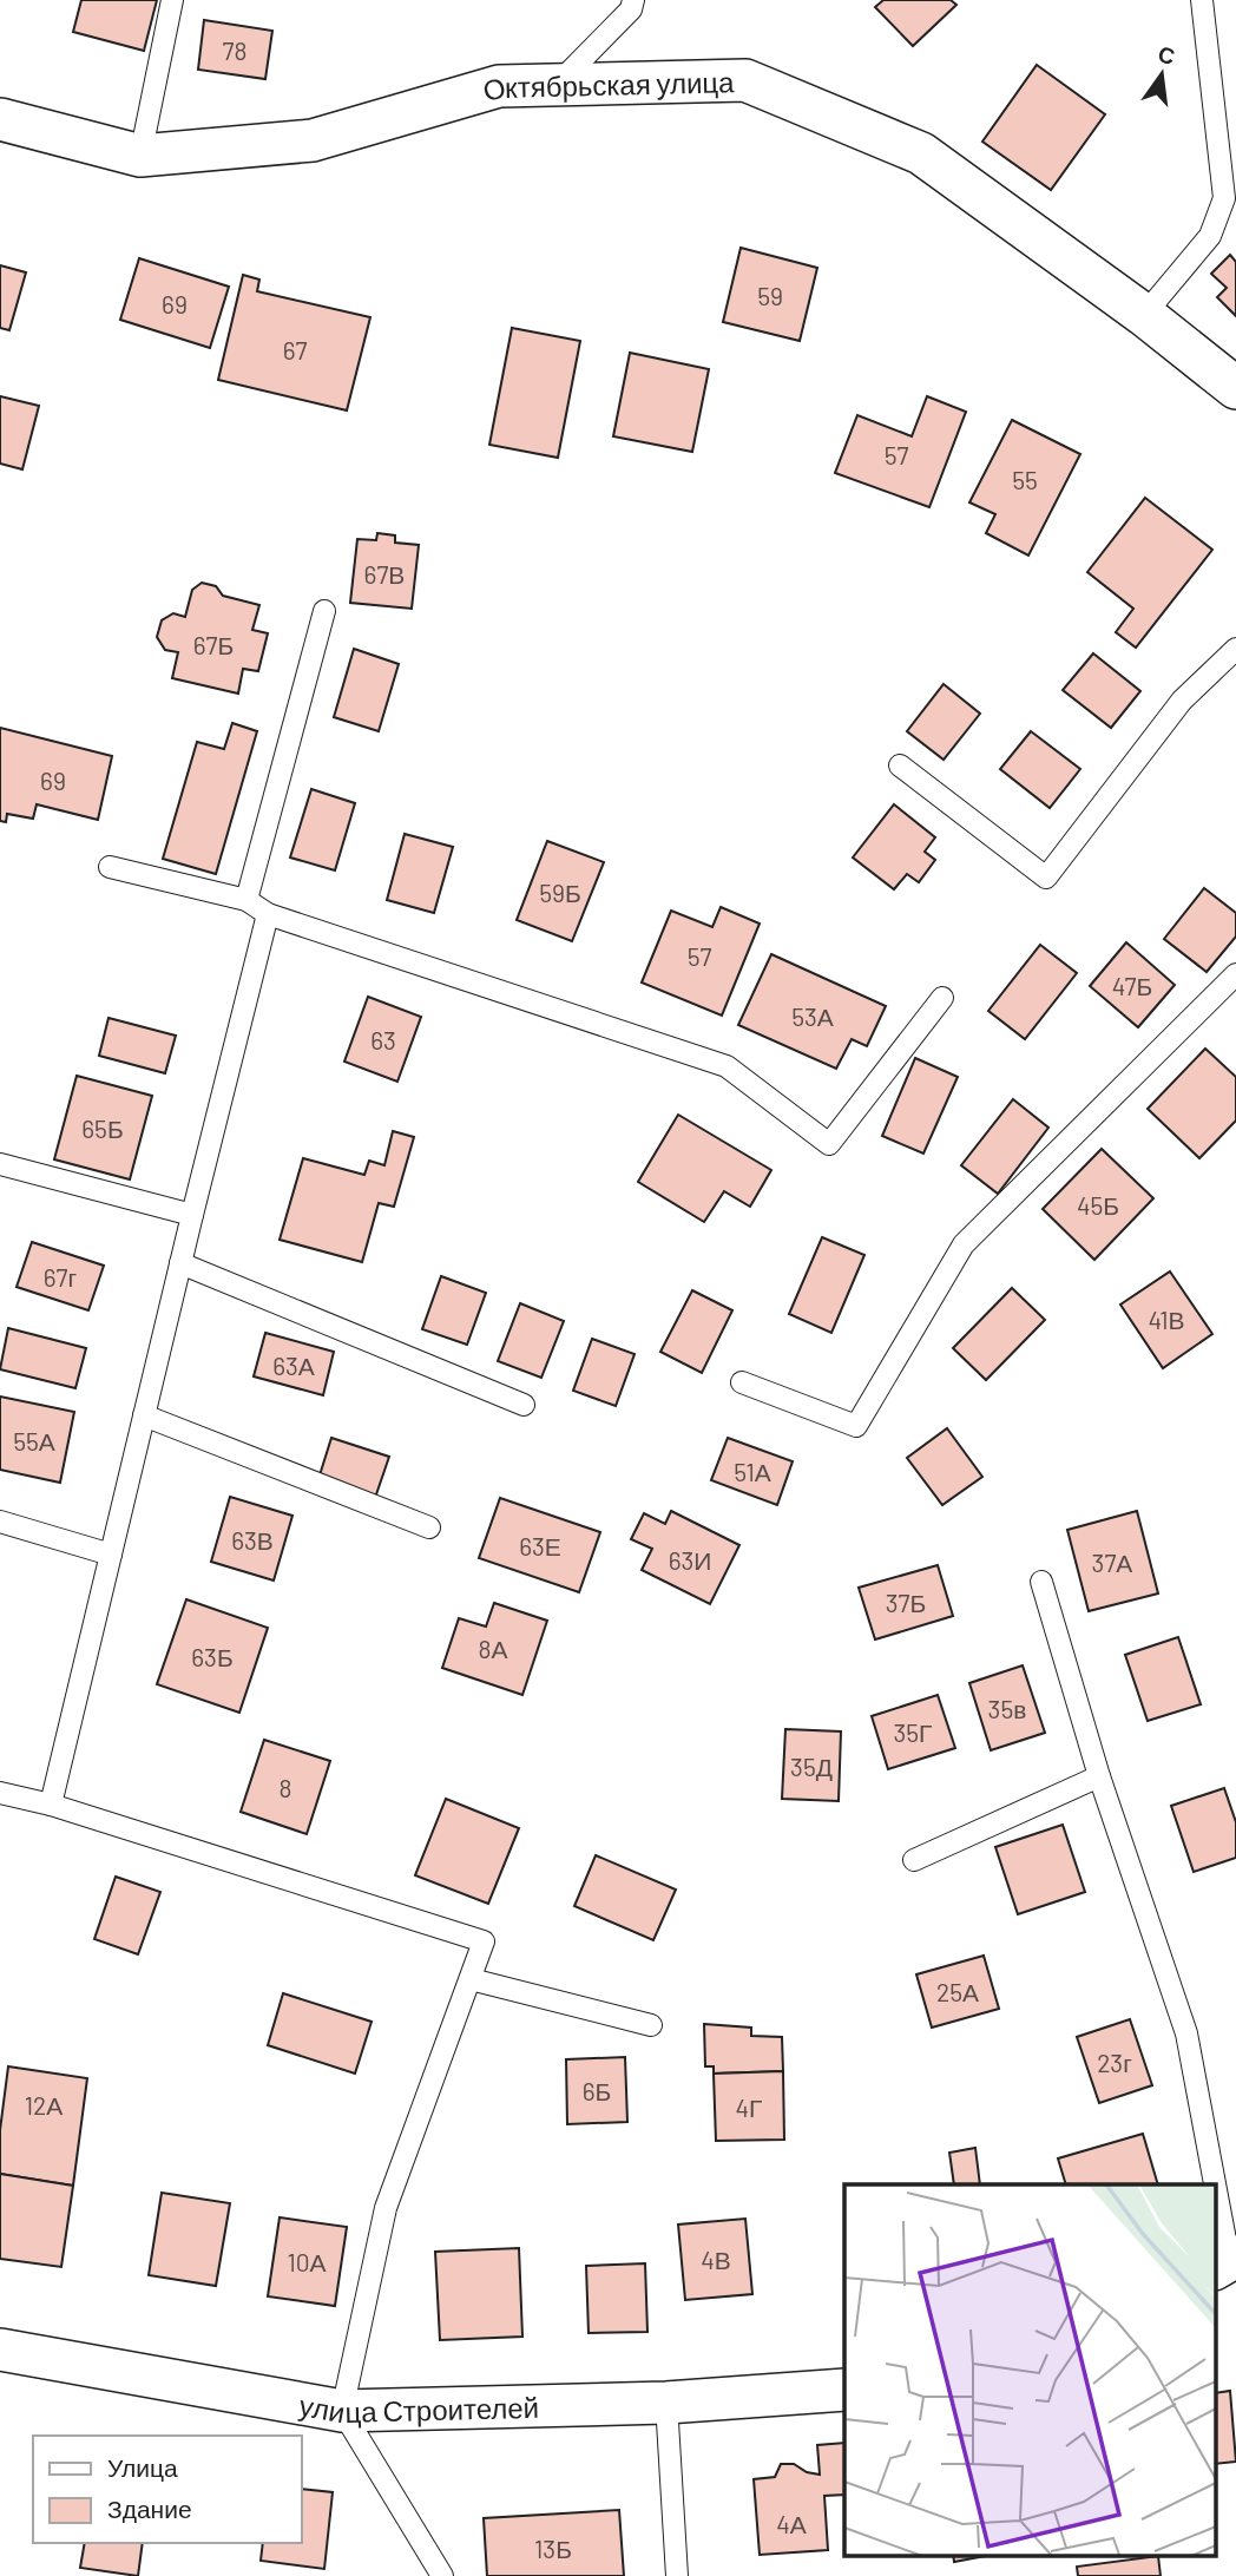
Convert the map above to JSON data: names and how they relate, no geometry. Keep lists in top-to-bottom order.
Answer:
{
  "streets": {
    "street": ["Октябрьская улица", "улица Строителей"]
  },
  "house_numbers": [
    "78",
    "59",
    "69",
    "67",
    "57",
    "55",
    "67В",
    "67Б",
    "69",
    "59Б",
    "57",
    "47Б",
    "53А",
    "63",
    "65Б",
    "45Б",
    "67г",
    "41В",
    "63А",
    "55А",
    "51А",
    "63В",
    "63Е",
    "63И",
    "37А",
    "37Б",
    "8А",
    "63Б",
    "35в",
    "35Г",
    "35Д",
    "8",
    "25А",
    "23г",
    "6Б",
    "12А",
    "4Г",
    "4В",
    "10А",
    "4А",
    "13Б"
  ],
  "legend": ["Улица", "Здание"],
  "north": "top"
}
